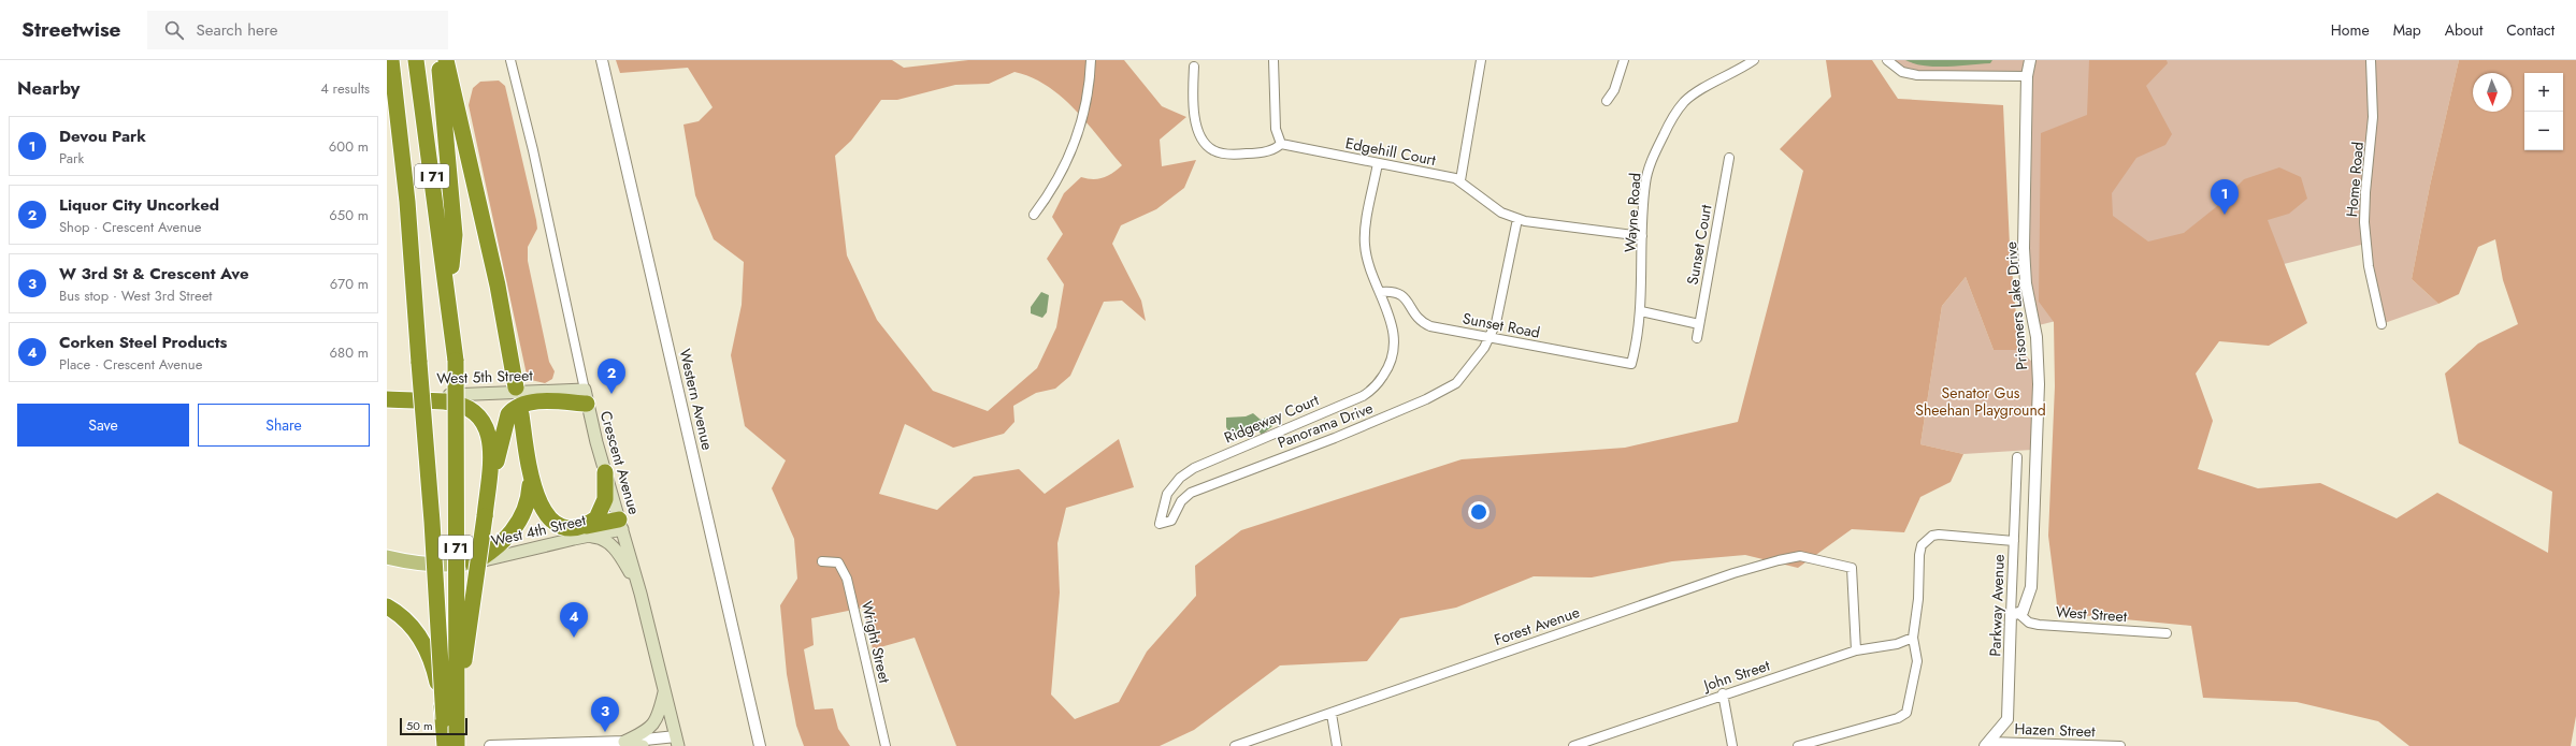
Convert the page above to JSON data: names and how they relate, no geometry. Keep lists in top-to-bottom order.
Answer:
{
  "streets": {
    "highway": ["I 71"],
    "main road": ["West 5th Street", "Crescent Avenue", "West 4th Street"],
    "street": [
      "Edgehill Court",
      "Home Road",
      "Wayne Road",
      "Sunset Court",
      "Prisoners Lake Drive",
      "Sunset Road",
      "Western Avenue",
      "Ridgeway Court",
      "Panorama Drive",
      "Parkway Avenue",
      "West Street",
      "Forest Avenue",
      "Wright Street",
      "John Street",
      "Hazen Street"
    ]
  },
  "crossings": [
    ["Edgehill Court", "Wayne Road"],
    ["Edgehill Court", "Panorama Drive"],
    ["Wayne Road", "Sunset Road"],
    ["Prisoners Lake Drive", "Parkway Avenue"],
    ["Prisoners Lake Drive", "West Street"],
    ["Sunset Road", "Ridgeway Court"],
    ["Sunset Road", "Panorama Drive"],
    ["West 5th Street", "Crescent Avenue"],
    ["Ridgeway Court", "Panorama Drive"],
    ["Parkway Avenue", "West Street"],
    ["Parkway Avenue", "Hazen Street"],
    ["Forest Avenue", "John Street"]
  ],
  "parks": ["Senator Gus Sheehan Playground"],
  "scale_bar": "50 m",
  "north": "bottom",
  "page": {
    "header": "Streetwise",
    "search": "Search here",
    "nav": [
      "Home",
      "Map",
      "About",
      "Contact"
    ],
    "heading": ["Nearby", "4 results"],
    "map_buttons": ["+", "−"],
    "list": [
      {
        "mark": "1",
        "name": "Devou Park",
        "note": "Park",
        "value": "600 m"
      },
      {
        "mark": "2",
        "name": "Liquor City Uncorked",
        "note": "Shop · Crescent Avenue",
        "value": "650 m"
      },
      {
        "mark": "3",
        "name": "W 3rd St & Crescent Ave",
        "note": "Bus stop · West 3rd Street",
        "value": "670 m"
      },
      {
        "mark": "4",
        "name": "Corken Steel Products",
        "note": "Place · Crescent Avenue",
        "value": "680 m"
      }
    ],
    "pins": [
      "1",
      "2",
      "4",
      "3"
    ],
    "buttons": ["Save", "Share"],
    "scale": "50 m"
  }
}
